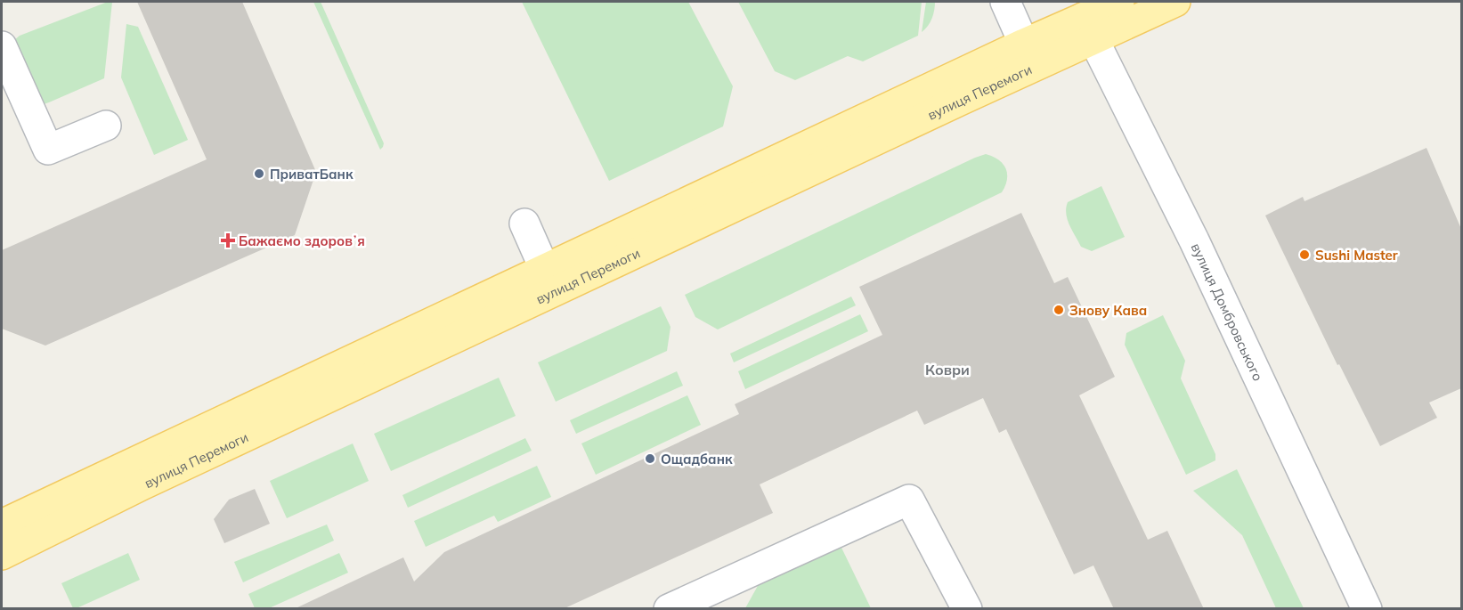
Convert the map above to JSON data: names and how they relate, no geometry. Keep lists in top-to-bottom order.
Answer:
{
  "streets": {
    "main road": ["вулиця Перемоги"],
    "street": ["вулиця Домбровського"]
  },
  "crossings": [
    ["вулиця Перемоги", "вулиця Домбровського"]
  ],
  "districts": ["Коври"],
  "places": {
    "other": [
      "ПриватБанк",
      "Sushi Master",
      "Знову Кава",
      "Ощадбанк"
    ],
    "health": ["Бажаємо здоровʼя"]
  }
}
